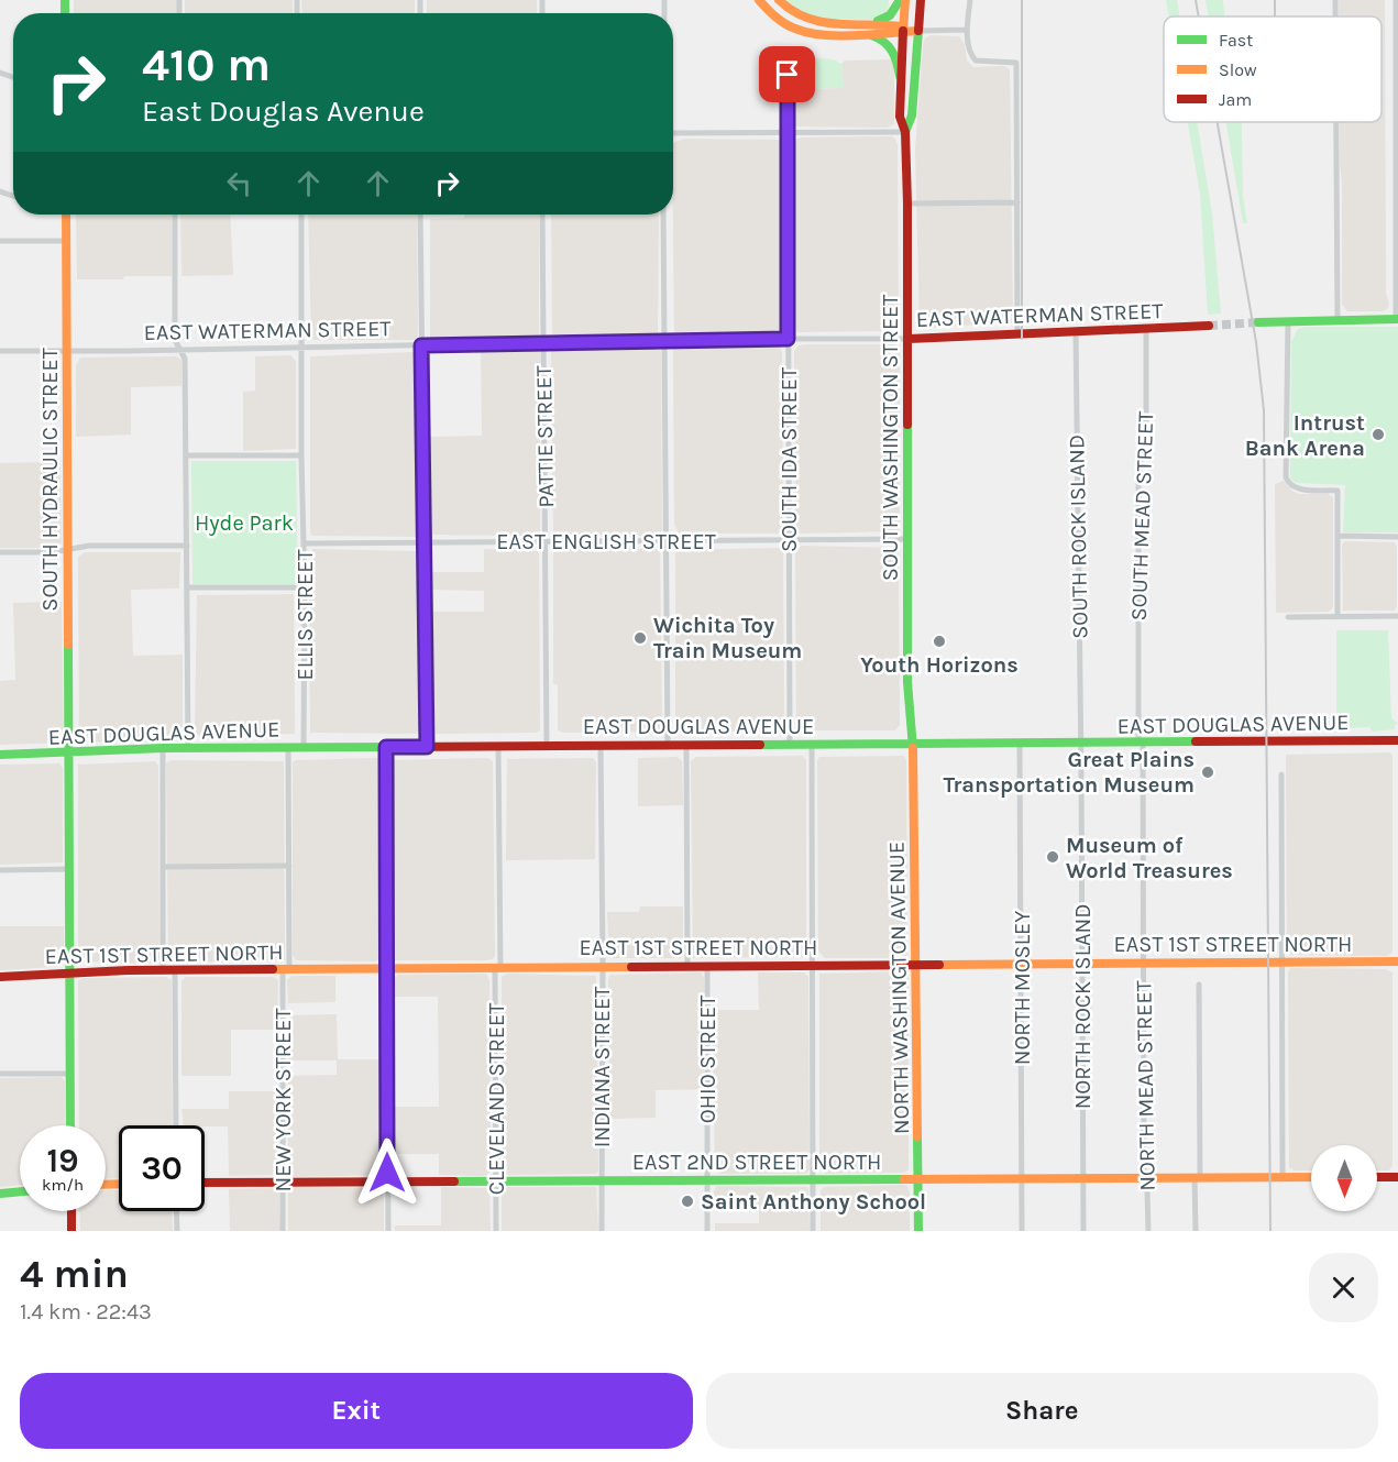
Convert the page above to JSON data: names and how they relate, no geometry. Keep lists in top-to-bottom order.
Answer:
{
  "streets": {
    "main road": [
      "EAST WATERMAN STREET",
      "SOUTH WASHINGTON STREET",
      "SOUTH HYDRAULIC STREET",
      "EAST DOUGLAS AVENUE",
      "EAST 1ST STREET NORTH",
      "NORTH WASHINGTON AVENUE",
      "EAST 2ND STREET NORTH"
    ],
    "street": [
      "PATTIE STREET",
      "SOUTH IDA STREET",
      "SOUTH MEAD STREET",
      "SOUTH ROCK ISLAND",
      "EAST ENGLISH STREET",
      "ELLIS STREET",
      "NORTH MOSLEY",
      "NORTH ROCK ISLAND",
      "OHIO STREET",
      "INDIANA STREET",
      "NORTH MEAD STREET",
      "CLEVELAND STREET",
      "NEW YORK STREET"
    ]
  },
  "crossings": [
    ["EAST WATERMAN STREET", "PATTIE STREET"],
    ["EAST WATERMAN STREET", "SOUTH WASHINGTON STREET"],
    ["EAST WATERMAN STREET", "SOUTH IDA STREET"],
    ["EAST WATERMAN STREET", "SOUTH HYDRAULIC STREET"],
    ["EAST WATERMAN STREET", "SOUTH MEAD STREET"],
    ["EAST WATERMAN STREET", "SOUTH ROCK ISLAND"],
    ["EAST WATERMAN STREET", "ELLIS STREET"],
    ["PATTIE STREET", "EAST ENGLISH STREET"],
    ["PATTIE STREET", "EAST DOUGLAS AVENUE"],
    ["SOUTH WASHINGTON STREET", "EAST ENGLISH STREET"],
    ["SOUTH WASHINGTON STREET", "EAST DOUGLAS AVENUE"],
    ["SOUTH WASHINGTON STREET", "NORTH WASHINGTON AVENUE"],
    ["SOUTH IDA STREET", "EAST ENGLISH STREET"],
    ["SOUTH IDA STREET", "EAST DOUGLAS AVENUE"],
    ["SOUTH HYDRAULIC STREET", "EAST DOUGLAS AVENUE"],
    ["SOUTH HYDRAULIC STREET", "EAST 1ST STREET NORTH"],
    ["SOUTH MEAD STREET", "EAST DOUGLAS AVENUE"],
    ["SOUTH MEAD STREET", "NORTH MEAD STREET"],
    ["SOUTH ROCK ISLAND", "EAST DOUGLAS AVENUE"],
    ["SOUTH ROCK ISLAND", "NORTH ROCK ISLAND"],
    ["EAST ENGLISH STREET", "ELLIS STREET"],
    ["ELLIS STREET", "EAST DOUGLAS AVENUE"],
    ["EAST DOUGLAS AVENUE", "NORTH WASHINGTON AVENUE"],
    ["EAST DOUGLAS AVENUE", "NORTH MOSLEY"],
    ["EAST DOUGLAS AVENUE", "NORTH ROCK ISLAND"],
    ["EAST DOUGLAS AVENUE", "OHIO STREET"],
    ["EAST DOUGLAS AVENUE", "INDIANA STREET"],
    ["EAST DOUGLAS AVENUE", "NORTH MEAD STREET"],
    ["EAST DOUGLAS AVENUE", "CLEVELAND STREET"],
    ["EAST DOUGLAS AVENUE", "NEW YORK STREET"],
    ["EAST 1ST STREET NORTH", "NORTH WASHINGTON AVENUE"],
    ["EAST 1ST STREET NORTH", "NORTH MOSLEY"],
    ["EAST 1ST STREET NORTH", "NORTH ROCK ISLAND"],
    ["EAST 1ST STREET NORTH", "OHIO STREET"],
    ["EAST 1ST STREET NORTH", "INDIANA STREET"],
    ["EAST 1ST STREET NORTH", "NORTH MEAD STREET"],
    ["EAST 1ST STREET NORTH", "CLEVELAND STREET"],
    ["EAST 1ST STREET NORTH", "NEW YORK STREET"],
    ["NORTH WASHINGTON AVENUE", "EAST 2ND STREET NORTH"],
    ["NORTH MOSLEY", "EAST 2ND STREET NORTH"],
    ["NORTH ROCK ISLAND", "EAST 2ND STREET NORTH"],
    ["OHIO STREET", "EAST 2ND STREET NORTH"],
    ["INDIANA STREET", "EAST 2ND STREET NORTH"],
    ["NORTH MEAD STREET", "EAST 2ND STREET NORTH"],
    ["CLEVELAND STREET", "EAST 2ND STREET NORTH"],
    ["NEW YORK STREET", "EAST 2ND STREET NORTH"]
  ],
  "parks": ["Hyde Park"],
  "places": [
    "Intrust Bank Arena",
    "Wichita Toy Train Museum",
    "Youth Horizons",
    "Great Plains Transportation Museum",
    "Museum of World Treasures",
    "Saint Anthony School"
  ],
  "legend": ["Fast", "Slow", "Jam"],
  "north": "bottom",
  "page": {
    "turn": ["410 m", "East Douglas Avenue"],
    "speed": "19 km/h",
    "limit": "30",
    "heading": ["4 min", "1.4 km · 22:43"],
    "buttons": ["Exit", "Share"]
  }
}
